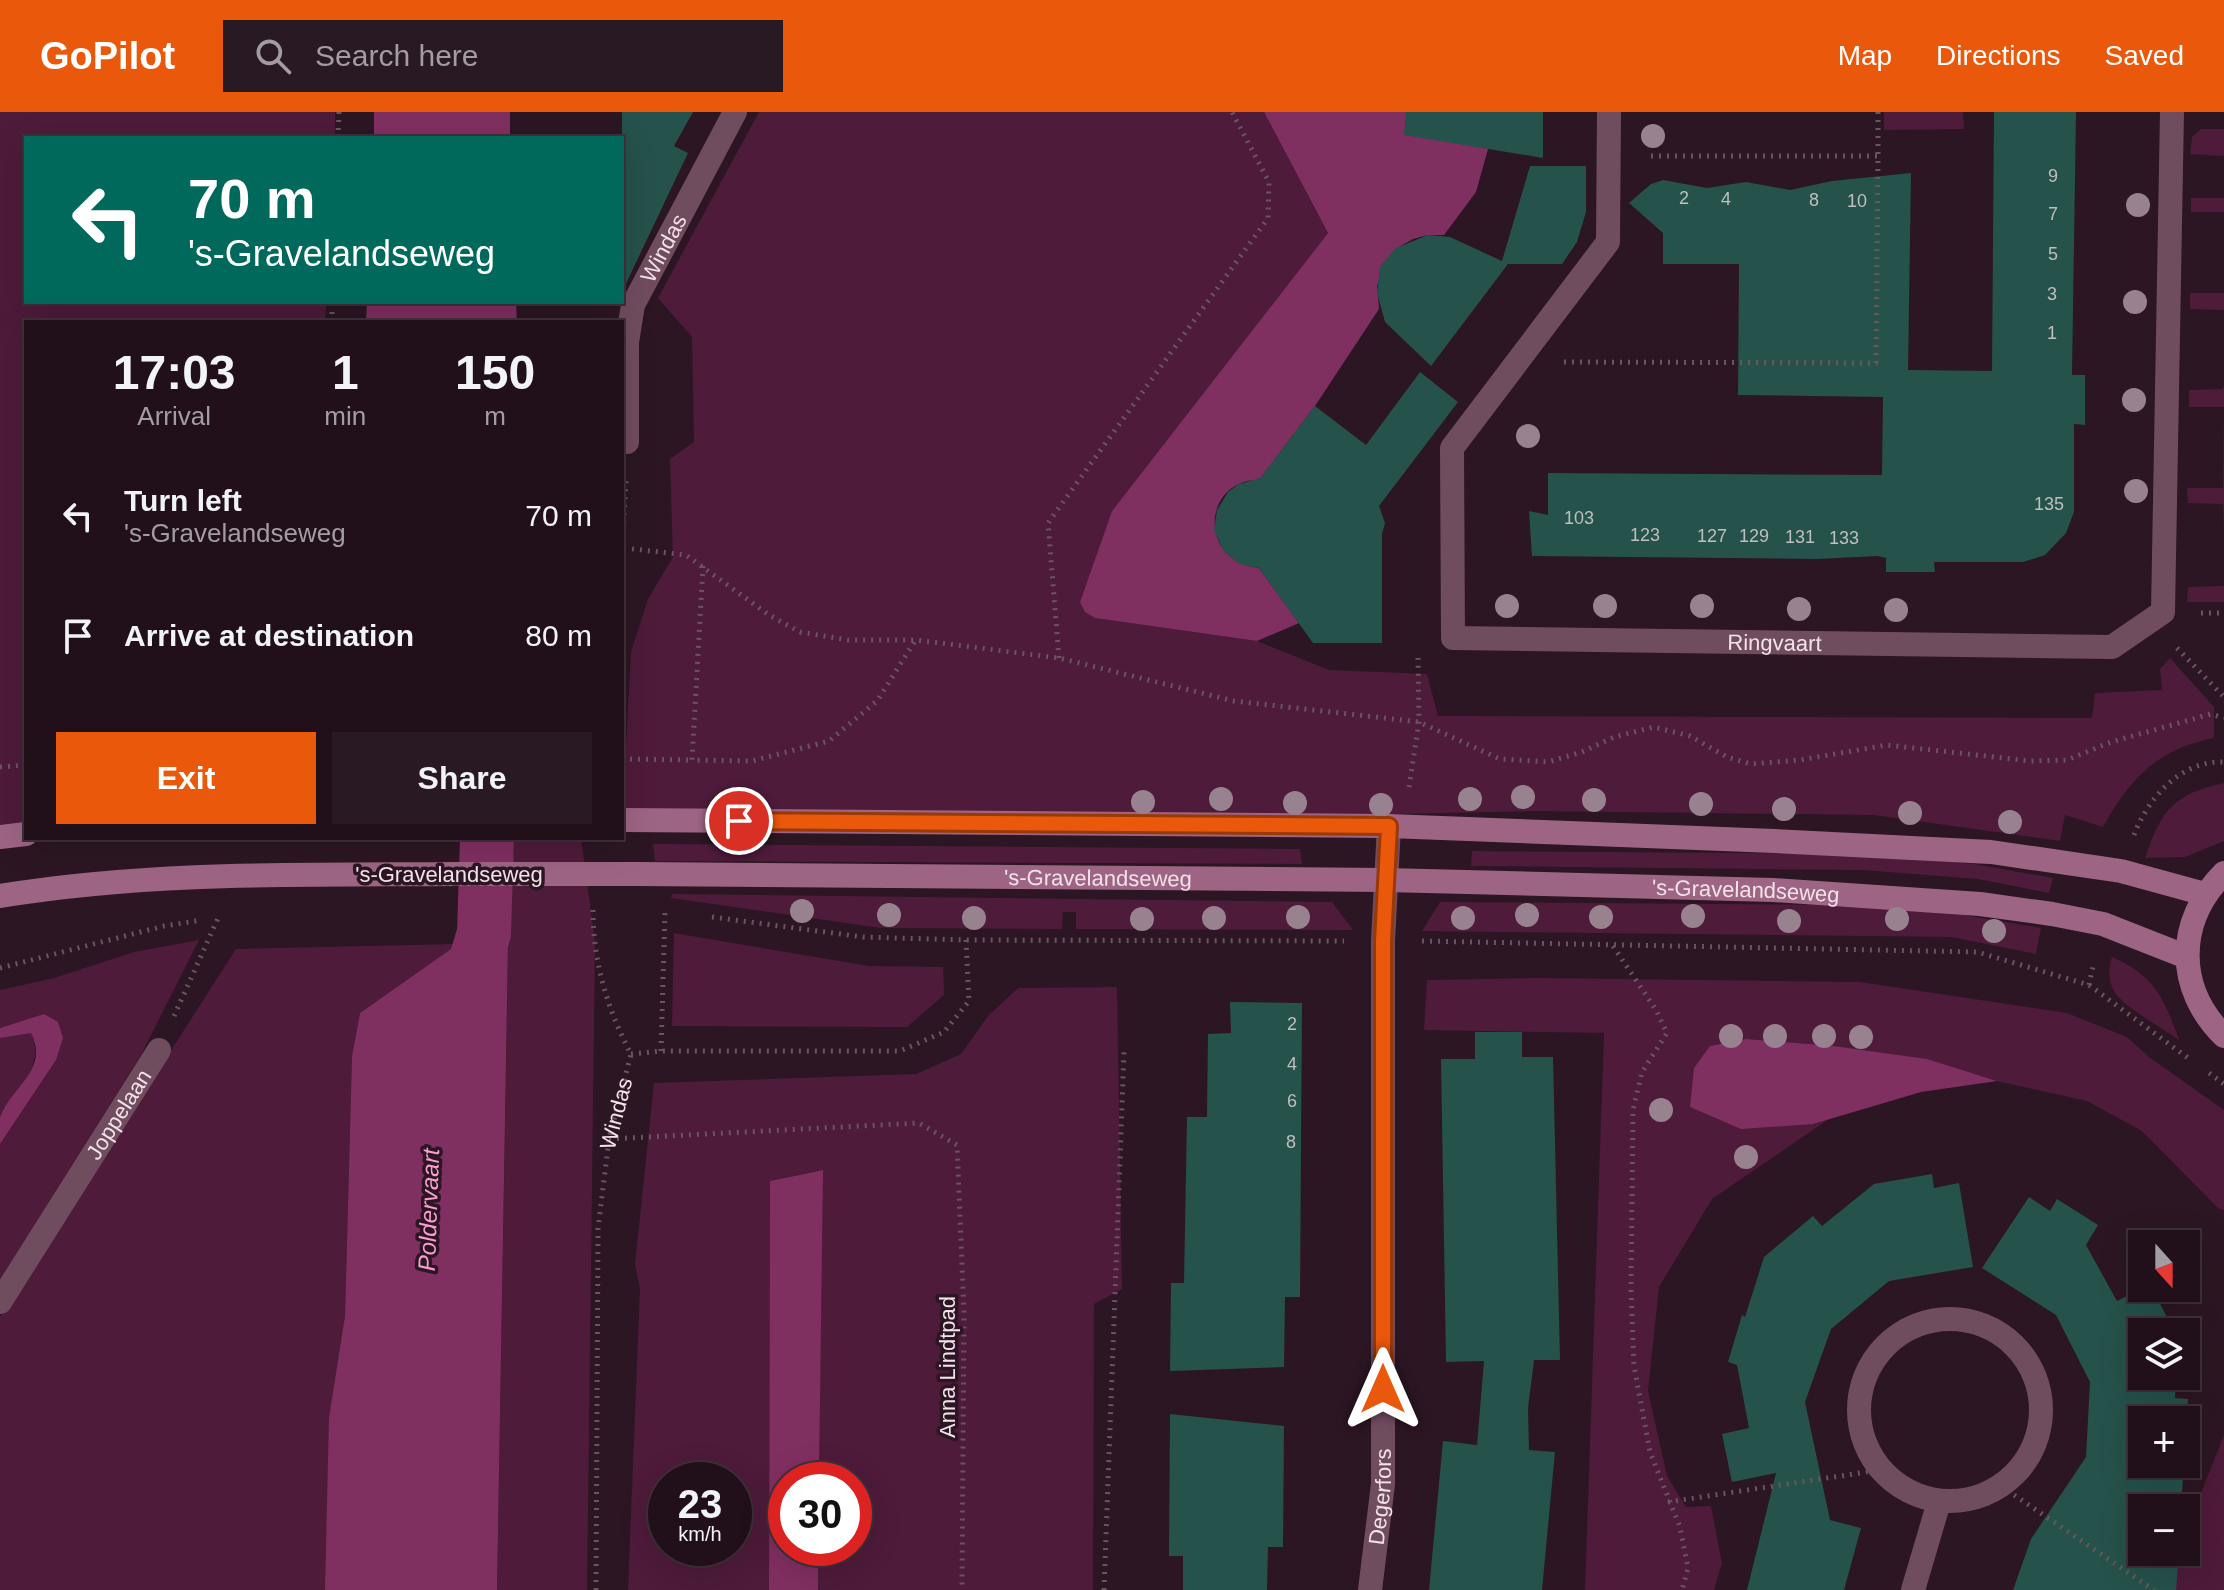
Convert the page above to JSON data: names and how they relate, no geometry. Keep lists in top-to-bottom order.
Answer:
{
  "streets": {
    "main road": ["'s-Gravelandseweg"],
    "street": [
      "Windas",
      "Ringvaart",
      "Joppelaan",
      "Degerfors"
    ],
    "path": ["Anna Lindtpad"]
  },
  "crossings": [
    ["Windas", "Anna Lindtpad"],
    ["'s-Gravelandseweg", "Degerfors"]
  ],
  "water": ["Poldervaart"],
  "house_numbers": [
    "9",
    "2",
    "4",
    "8",
    "10",
    "7",
    "5",
    "3",
    "1",
    "135",
    "103",
    "123",
    "127",
    "129",
    "131",
    "133",
    "2",
    "4",
    "6",
    "8"
  ],
  "north": "bottom",
  "page": {
    "header": "GoPilot",
    "search": "Search here",
    "nav": ["Map", "Directions", "Saved"],
    "turn": ["70 m", "'s-Gravelandseweg"],
    "eta": [
      "17:03",
      "Arrival",
      "1",
      "min",
      "150",
      "m"
    ],
    "list": [
      {
        "name": "Turn left",
        "note": "'s-Gravelandseweg",
        "value": "70 m"
      },
      {
        "name": "Arrive at destination",
        "value": "80 m"
      }
    ],
    "buttons": ["Exit", "Share"],
    "map_buttons": ["+", "−"],
    "speed": "23 km/h",
    "limit": "30"
  }
}
